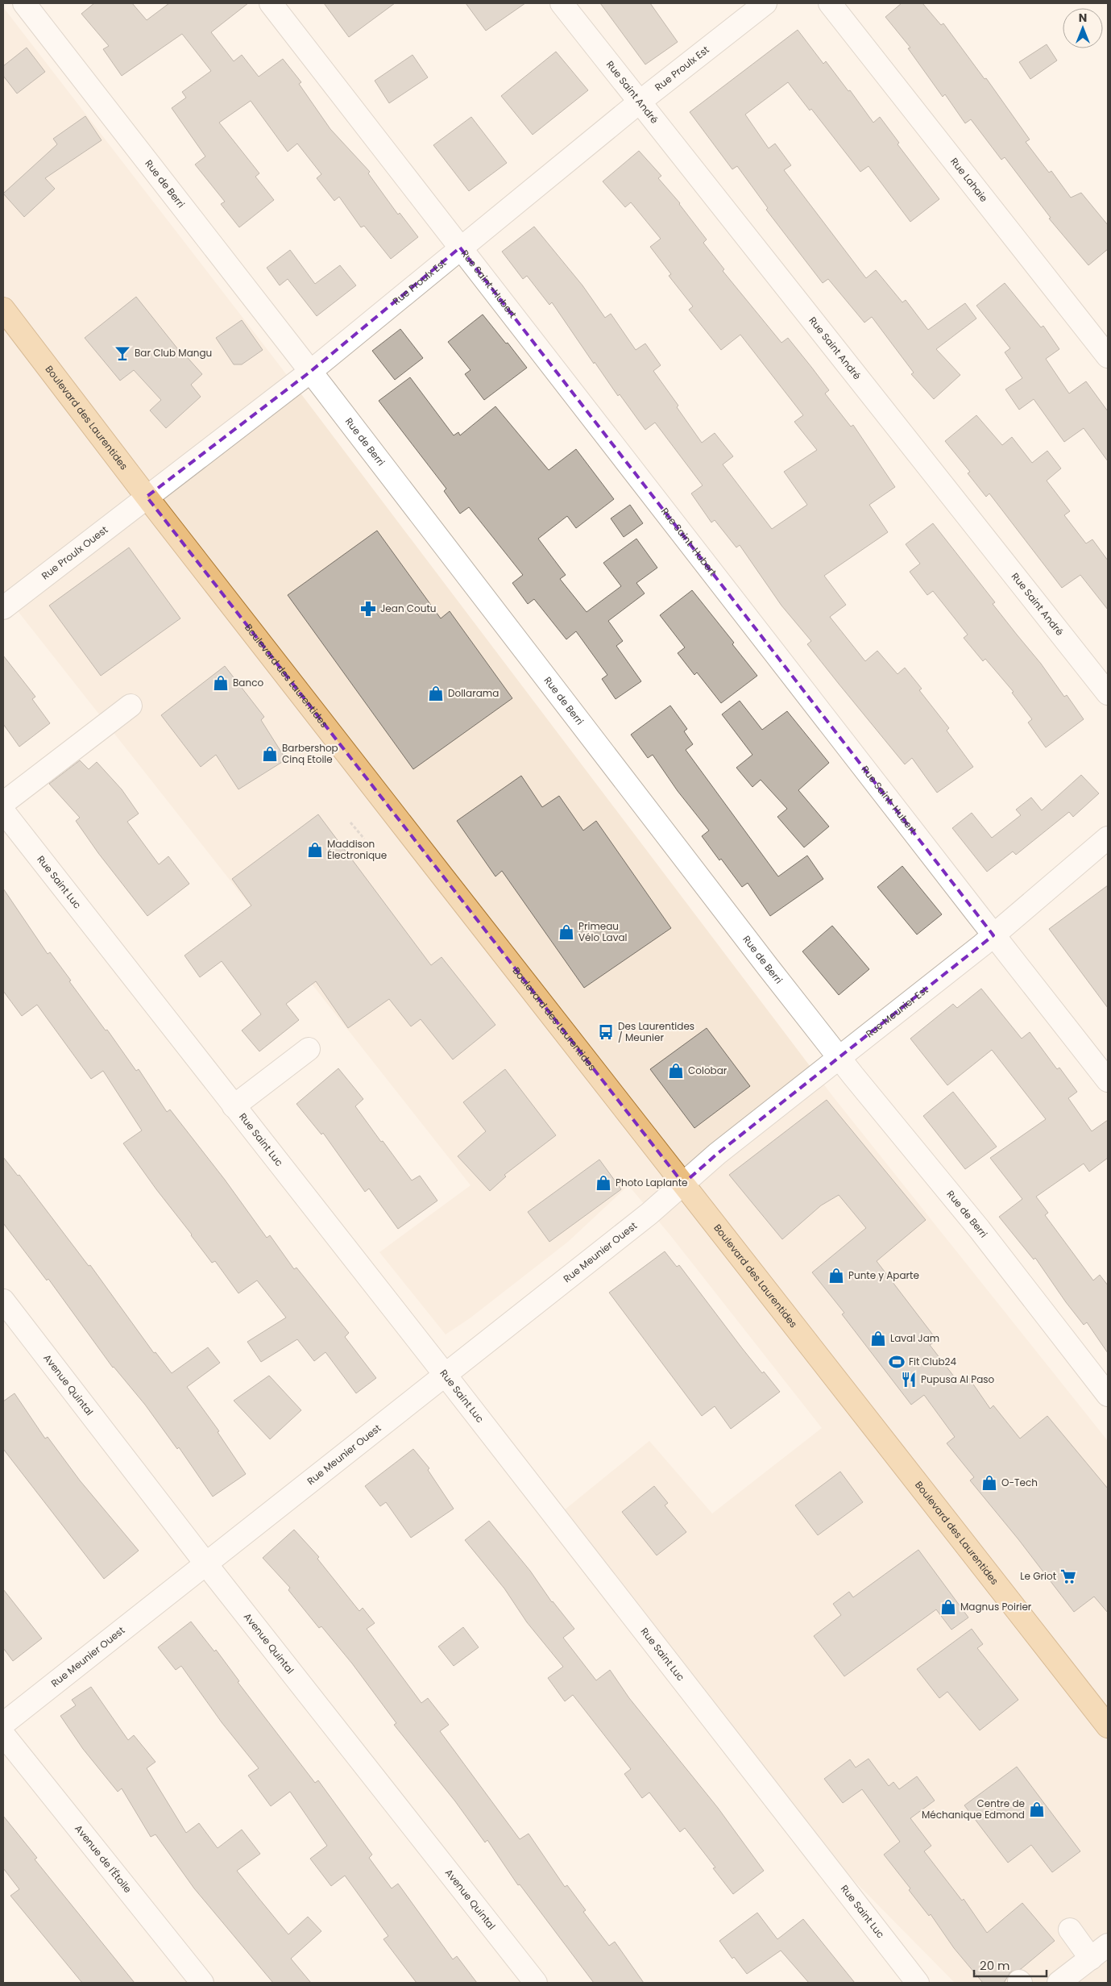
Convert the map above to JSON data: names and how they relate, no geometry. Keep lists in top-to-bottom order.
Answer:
{
  "streets": {
    "main road": ["Boulevard des Laurentides"],
    "street": [
      "Rue Proulx Est",
      "Rue Saint André",
      "Rue Lahaie",
      "Rue de Berri",
      "Rue Saint-Hubert",
      "Rue Proulx Ouest",
      "Rue Saint Luc",
      "Rue Meunier Est",
      "Rue Meunier Ouest",
      "Avenue Quintal",
      "Avenue de l'Étoile"
    ]
  },
  "crossings": [
    ["Rue Proulx Est", "Rue Saint André"],
    ["Rue Proulx Est", "Rue de Berri"],
    ["Rue Proulx Est", "Rue Saint-Hubert"],
    ["Rue Proulx Est", "Boulevard des Laurentides"],
    ["Rue Proulx Est", "Rue Proulx Ouest"],
    ["Rue de Berri", "Rue Meunier Est"],
    ["Rue Saint-Hubert", "Rue Meunier Est"],
    ["Boulevard des Laurentides", "Rue Proulx Ouest"],
    ["Boulevard des Laurentides", "Rue Meunier Est"],
    ["Boulevard des Laurentides", "Rue Meunier Ouest"],
    ["Rue Saint Luc", "Rue Meunier Ouest"],
    ["Rue Meunier Est", "Rue Meunier Ouest"],
    ["Rue Meunier Ouest", "Avenue Quintal"]
  ],
  "places": {
    "bar": ["Bar Club Mangu"],
    "pharmacy": ["Jean Coutu"],
    "shop": [
      "Banco",
      "Dollarama",
      "Barbershop Cinq Etoile",
      "Maddison Électronique",
      "Primeau Vélo Laval",
      "Colobar",
      "Photo Laplante",
      "Punte y Aparte",
      "Laval Jam",
      "O-Tech",
      "Magnus Poirier",
      "Centre de Méchanique Edmond"
    ],
    "bus stop": ["Des Laurentides / Meunier"],
    "sports": ["Fit Club24"],
    "restaurant": ["Pupusa Al Paso"],
    "supermarket": ["Le Griot"]
  },
  "scale_bar": "20 m",
  "north": "top"
}
